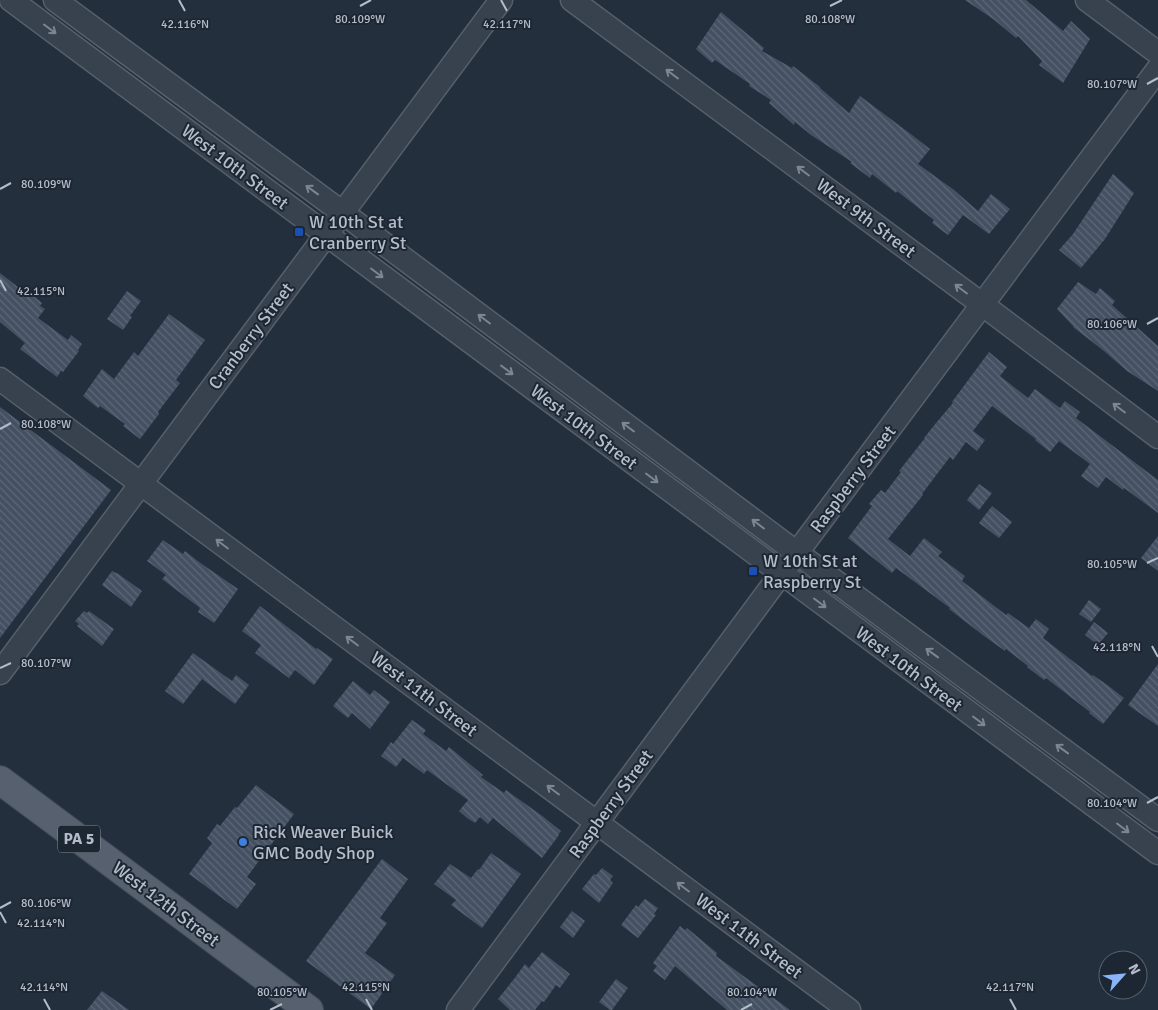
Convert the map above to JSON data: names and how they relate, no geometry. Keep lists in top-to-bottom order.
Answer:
{
  "streets": {
    "main road": ["PA 5", "West 12th Street"],
    "street": [
      "West 10th Street",
      "West 9th Street",
      "Cranberry Street",
      "Raspberry Street",
      "West 11th Street"
    ]
  },
  "crossings": [
    ["West 10th Street", "Cranberry Street"],
    ["West 10th Street", "Raspberry Street"],
    ["West 9th Street", "Raspberry Street"],
    ["Cranberry Street", "West 11th Street"],
    ["Raspberry Street", "West 11th Street"]
  ],
  "one_way": ["West 9th Street", "West 11th Street"],
  "places": {
    "transit": ["W 10th St at Cranberry St", "W 10th St at Raspberry St"],
    "other": ["Rick Weaver Buick GMC Body Shop"]
  },
  "north": "top right",
  "coordinates": [
    "80.109°W",
    "80.108°W",
    "42.116°N",
    "42.117°N",
    "80.107°W",
    "42.115°N",
    "80.106°W",
    "80.105°W",
    "42.118°N",
    "80.104°W",
    "42.114°N"
  ]
}
